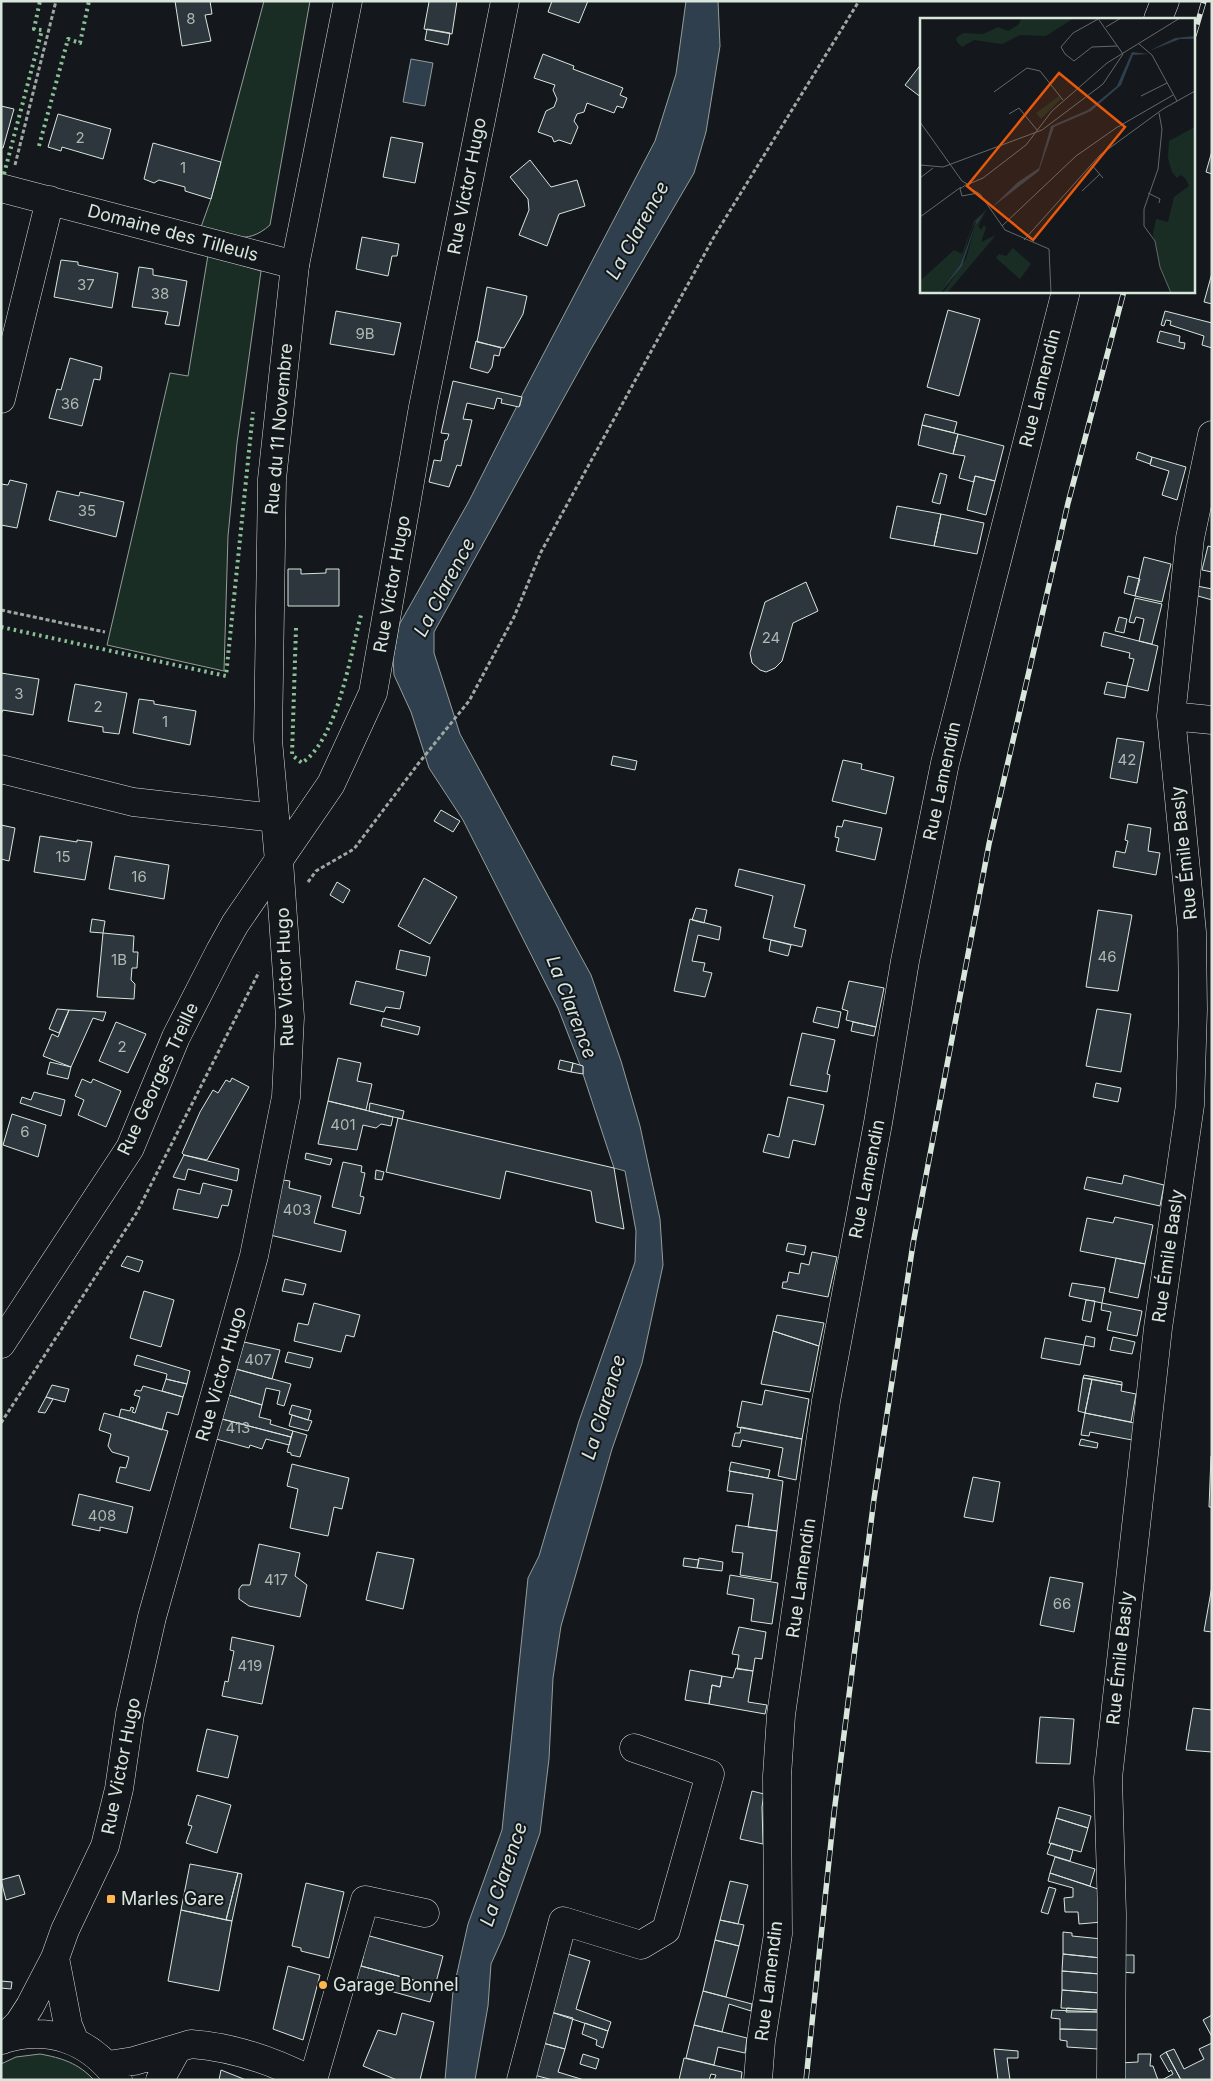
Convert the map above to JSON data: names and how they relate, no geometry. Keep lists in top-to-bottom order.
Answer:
{
  "streets": {
    "street": [
      "Rue Victor Hugo",
      "Domaine des Tilleuls",
      "Rue Lamendin",
      "Rue du 11 Novembre",
      "Rue Émile Basly",
      "Rue Georges Treille"
    ]
  },
  "crossings": [
    ["Rue Victor Hugo", "Rue du 11 Novembre"],
    ["Rue Victor Hugo", "Rue Georges Treille"],
    ["Domaine des Tilleuls", "Rue du 11 Novembre"],
    ["Rue du 11 Novembre", "Rue Georges Treille"]
  ],
  "water": ["La Clarence"],
  "places": {
    "transit": ["Marles Gare"],
    "other": ["Garage Bonnel"]
  },
  "house_numbers": [
    "8",
    "2",
    "1",
    "37",
    "38",
    "9B",
    "36",
    "35",
    "24",
    "3",
    "2",
    "1",
    "42",
    "15",
    "16",
    "46",
    "1B",
    "2",
    "401",
    "6",
    "403",
    "407",
    "413",
    "408",
    "417",
    "66",
    "419"
  ]
}
